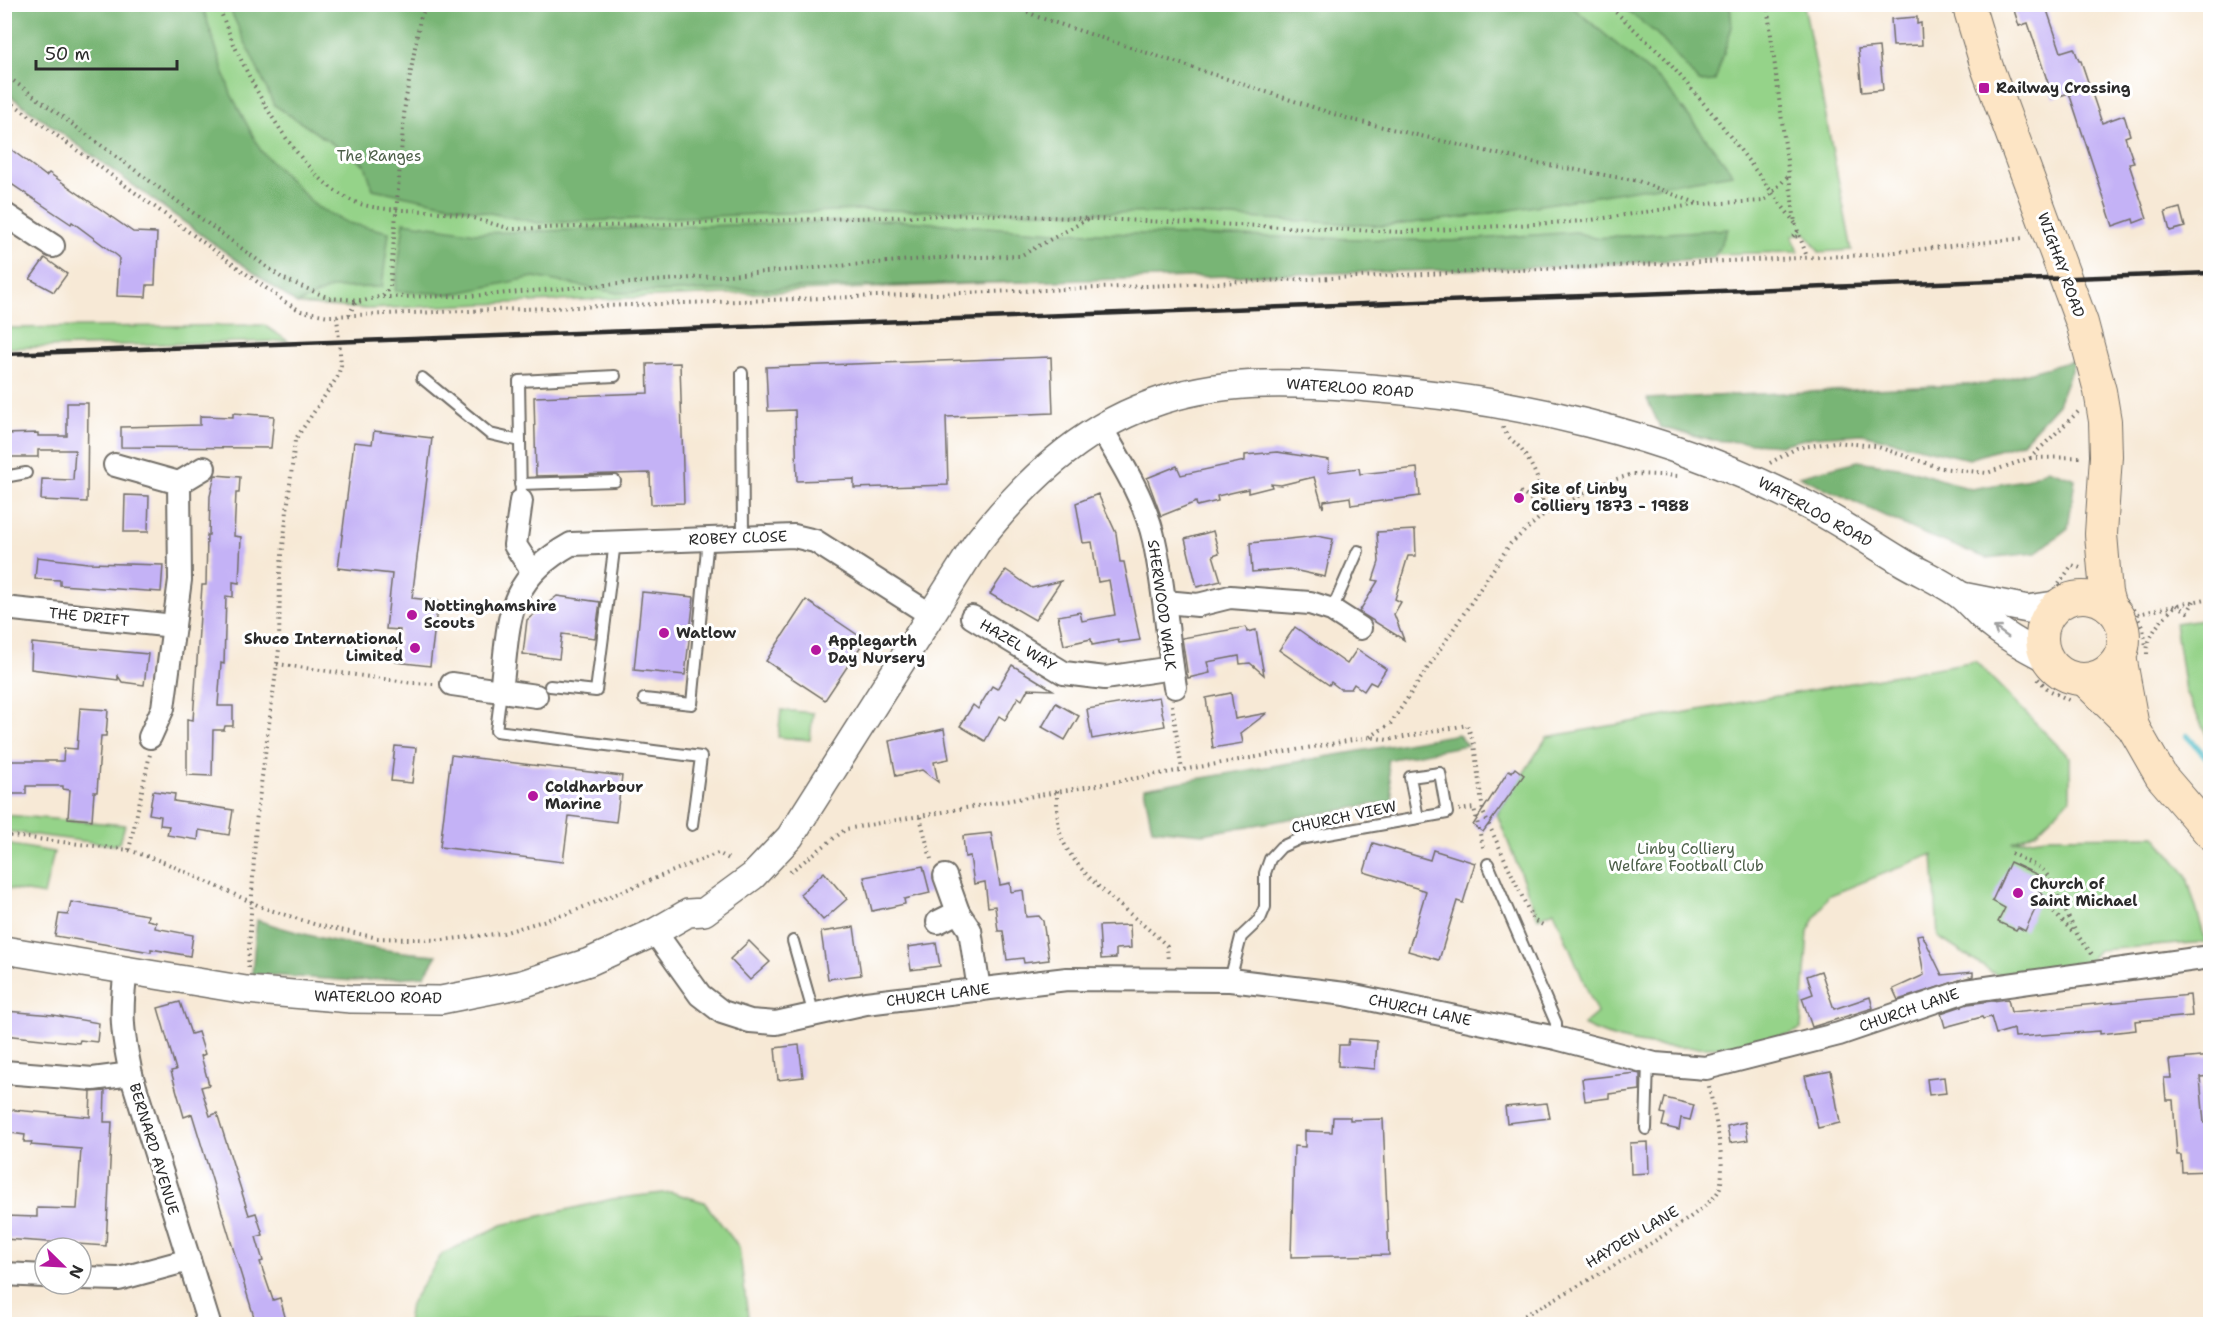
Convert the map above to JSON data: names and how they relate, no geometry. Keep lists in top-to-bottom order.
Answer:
{
  "streets": {
    "main road": ["WIGHAY ROAD"],
    "street": [
      "WATERLOO ROAD",
      "ROBEY CLOSE",
      "SHERWOOD WALK",
      "THE DRIFT",
      "HAZEL WAY",
      "CHURCH LANE",
      "BERNARD AVENUE"
    ],
    "lane": ["CHURCH VIEW"],
    "path": ["HAYDEN LANE"]
  },
  "crossings": [
    ["WIGHAY ROAD", "WATERLOO ROAD"],
    ["WATERLOO ROAD", "ROBEY CLOSE"],
    ["WATERLOO ROAD", "SHERWOOD WALK"],
    ["WATERLOO ROAD", "CHURCH LANE"],
    ["WATERLOO ROAD", "BERNARD AVENUE"],
    ["SHERWOOD WALK", "HAZEL WAY"],
    ["CHURCH VIEW", "CHURCH LANE"],
    ["CHURCH LANE", "HAYDEN LANE"]
  ],
  "parks": ["The Ranges", "Linby Colliery Welfare Football Club"],
  "places": {
    "transit": ["Railway Crossing"],
    "other": [
      "Site of Linby Colliery 1873 - 1988",
      "Nottinghamshire Scouts",
      "Watlow",
      "Shuco International Limited",
      "Applegarth Day Nursery",
      "Coldharbour Marine",
      "Church of Saint Michael"
    ]
  },
  "scale_bar": "50 m",
  "north": "bottom right"
}
